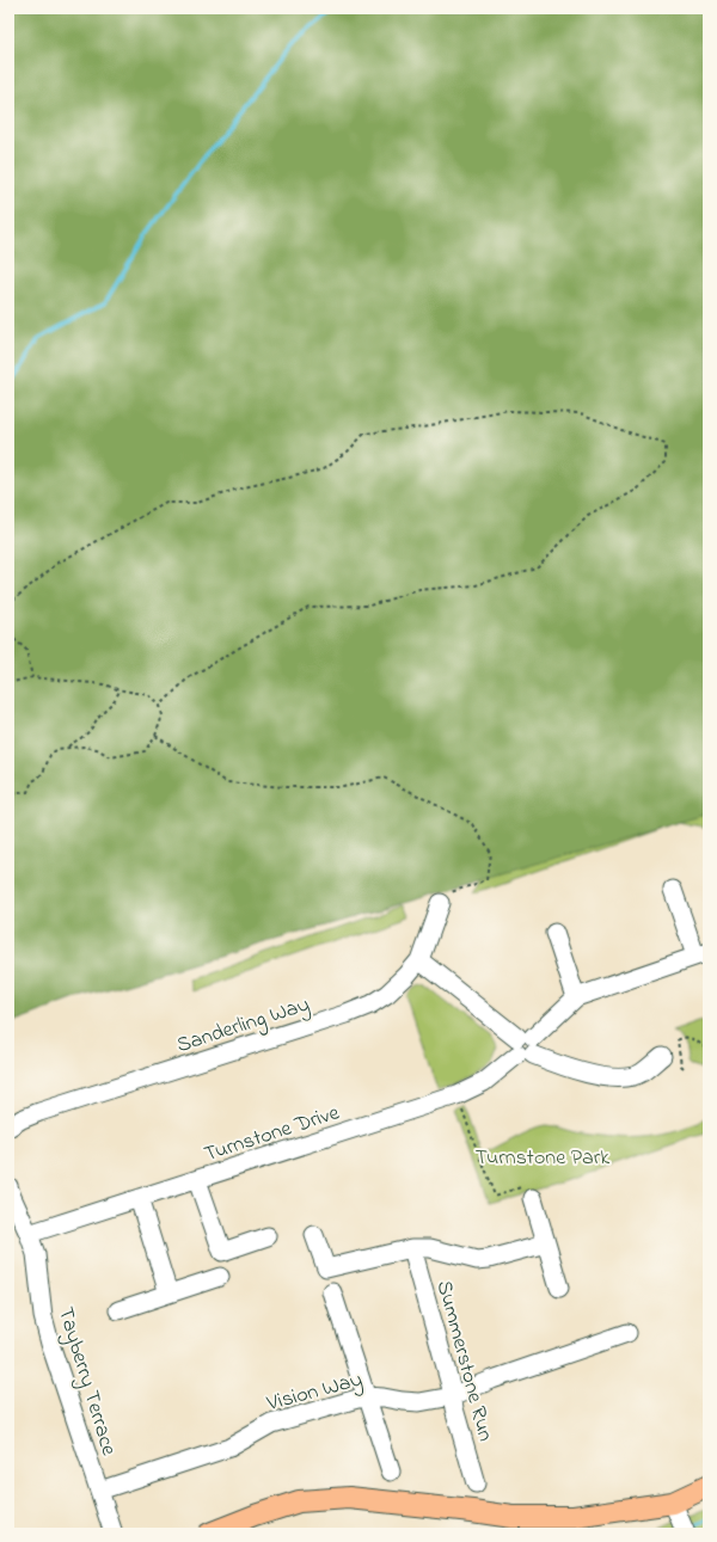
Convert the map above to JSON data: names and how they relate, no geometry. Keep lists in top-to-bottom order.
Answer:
{
  "streets": {
    "street": [
      "Sanderling Way",
      "Turnstone Drive",
      "Summerstone Run",
      "Tayberry Terrace",
      "Vision Way"
    ]
  },
  "crossings": [
    ["Turnstone Drive", "Tayberry Terrace"],
    ["Summerstone Run", "Vision Way"],
    ["Tayberry Terrace", "Vision Way"]
  ],
  "parks": ["Turnstone Park"]
}
